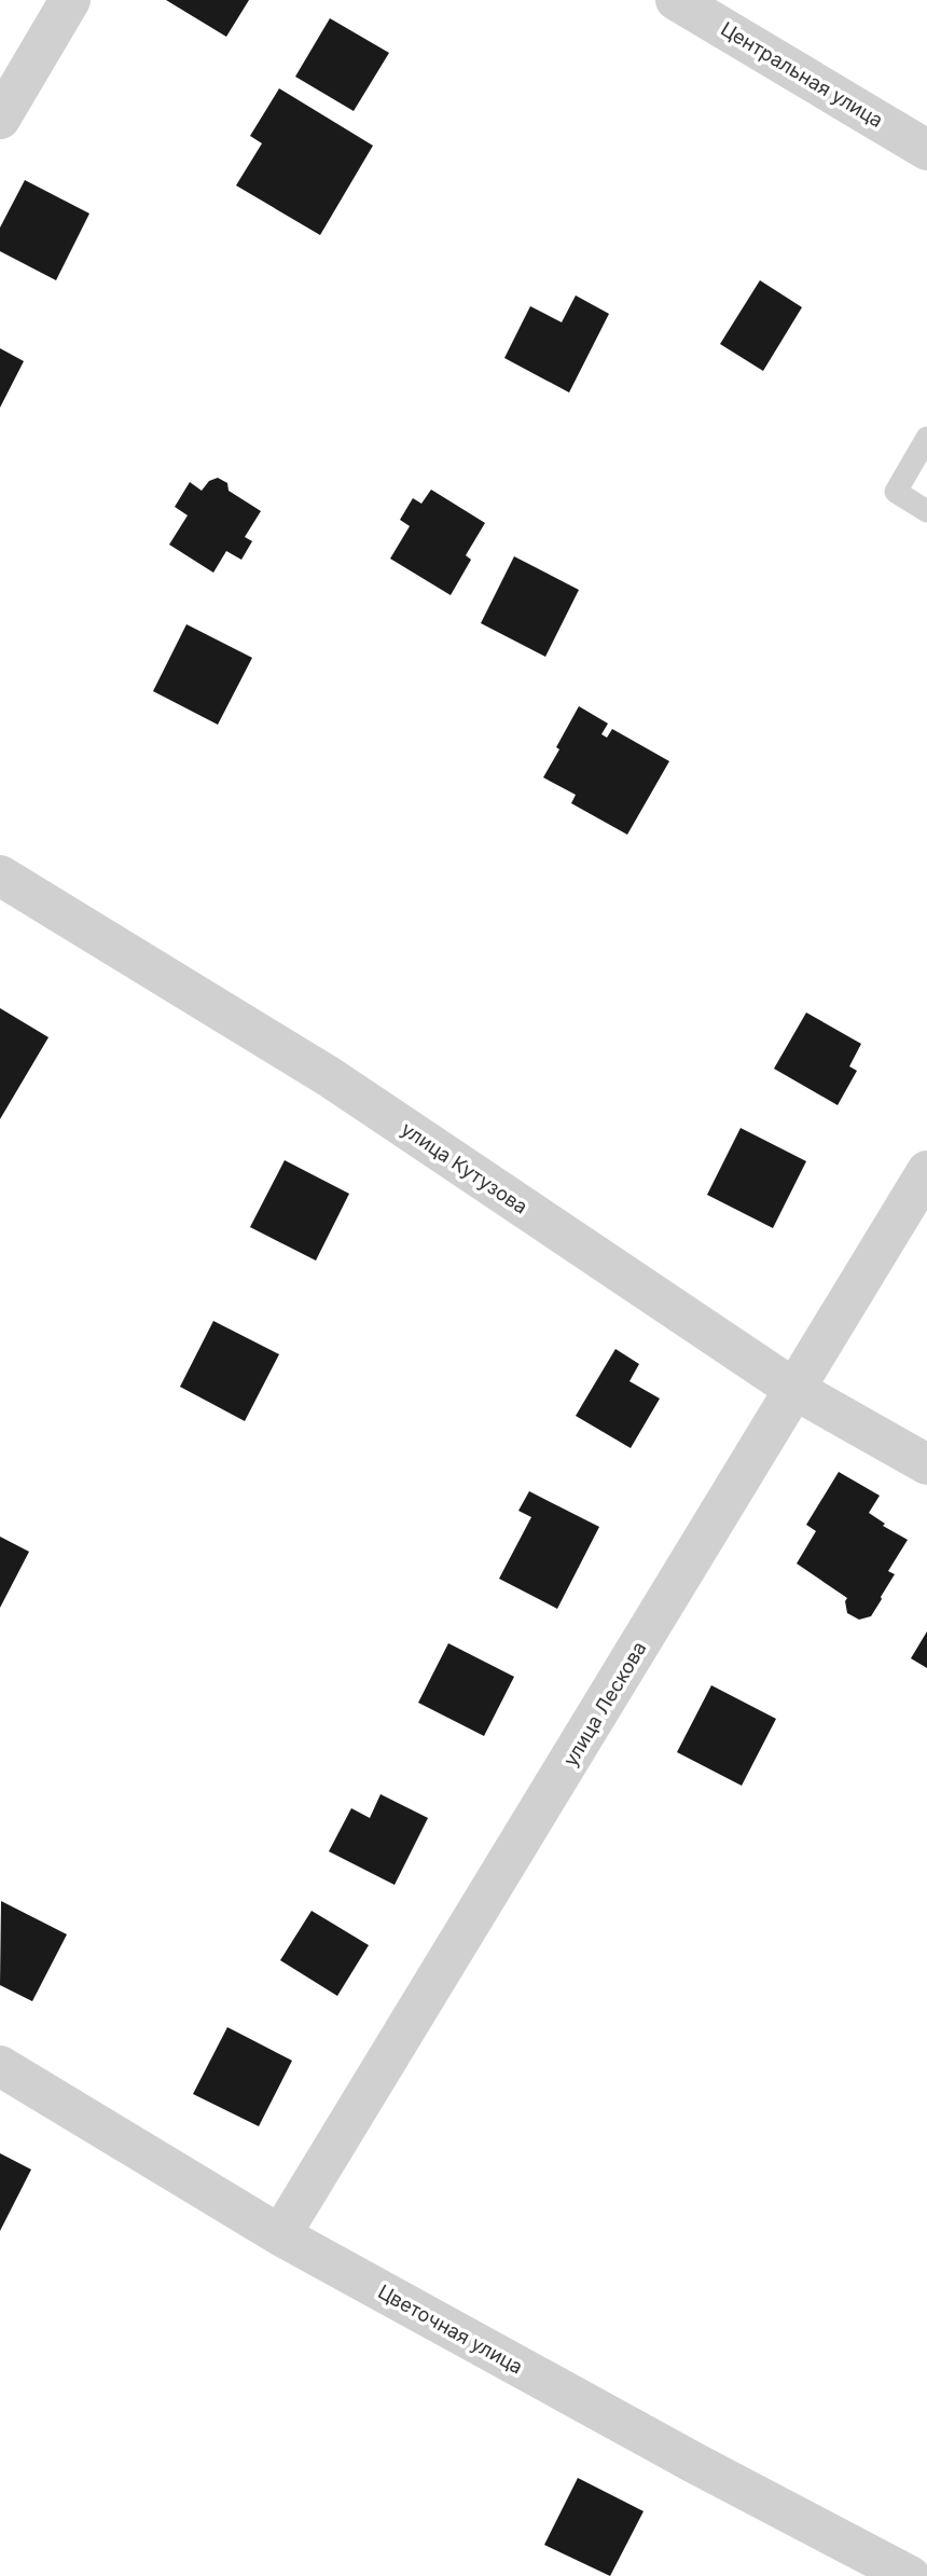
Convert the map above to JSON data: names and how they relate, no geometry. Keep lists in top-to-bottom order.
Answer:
{
  "streets": {
    "street": [
      "Центральная улица",
      "улица Кутузова",
      "улица Лескова",
      "Цветочная улица"
    ]
  },
  "crossings": [
    ["улица Кутузова", "улица Лескова"],
    ["улица Лескова", "Цветочная улица"]
  ]
}
